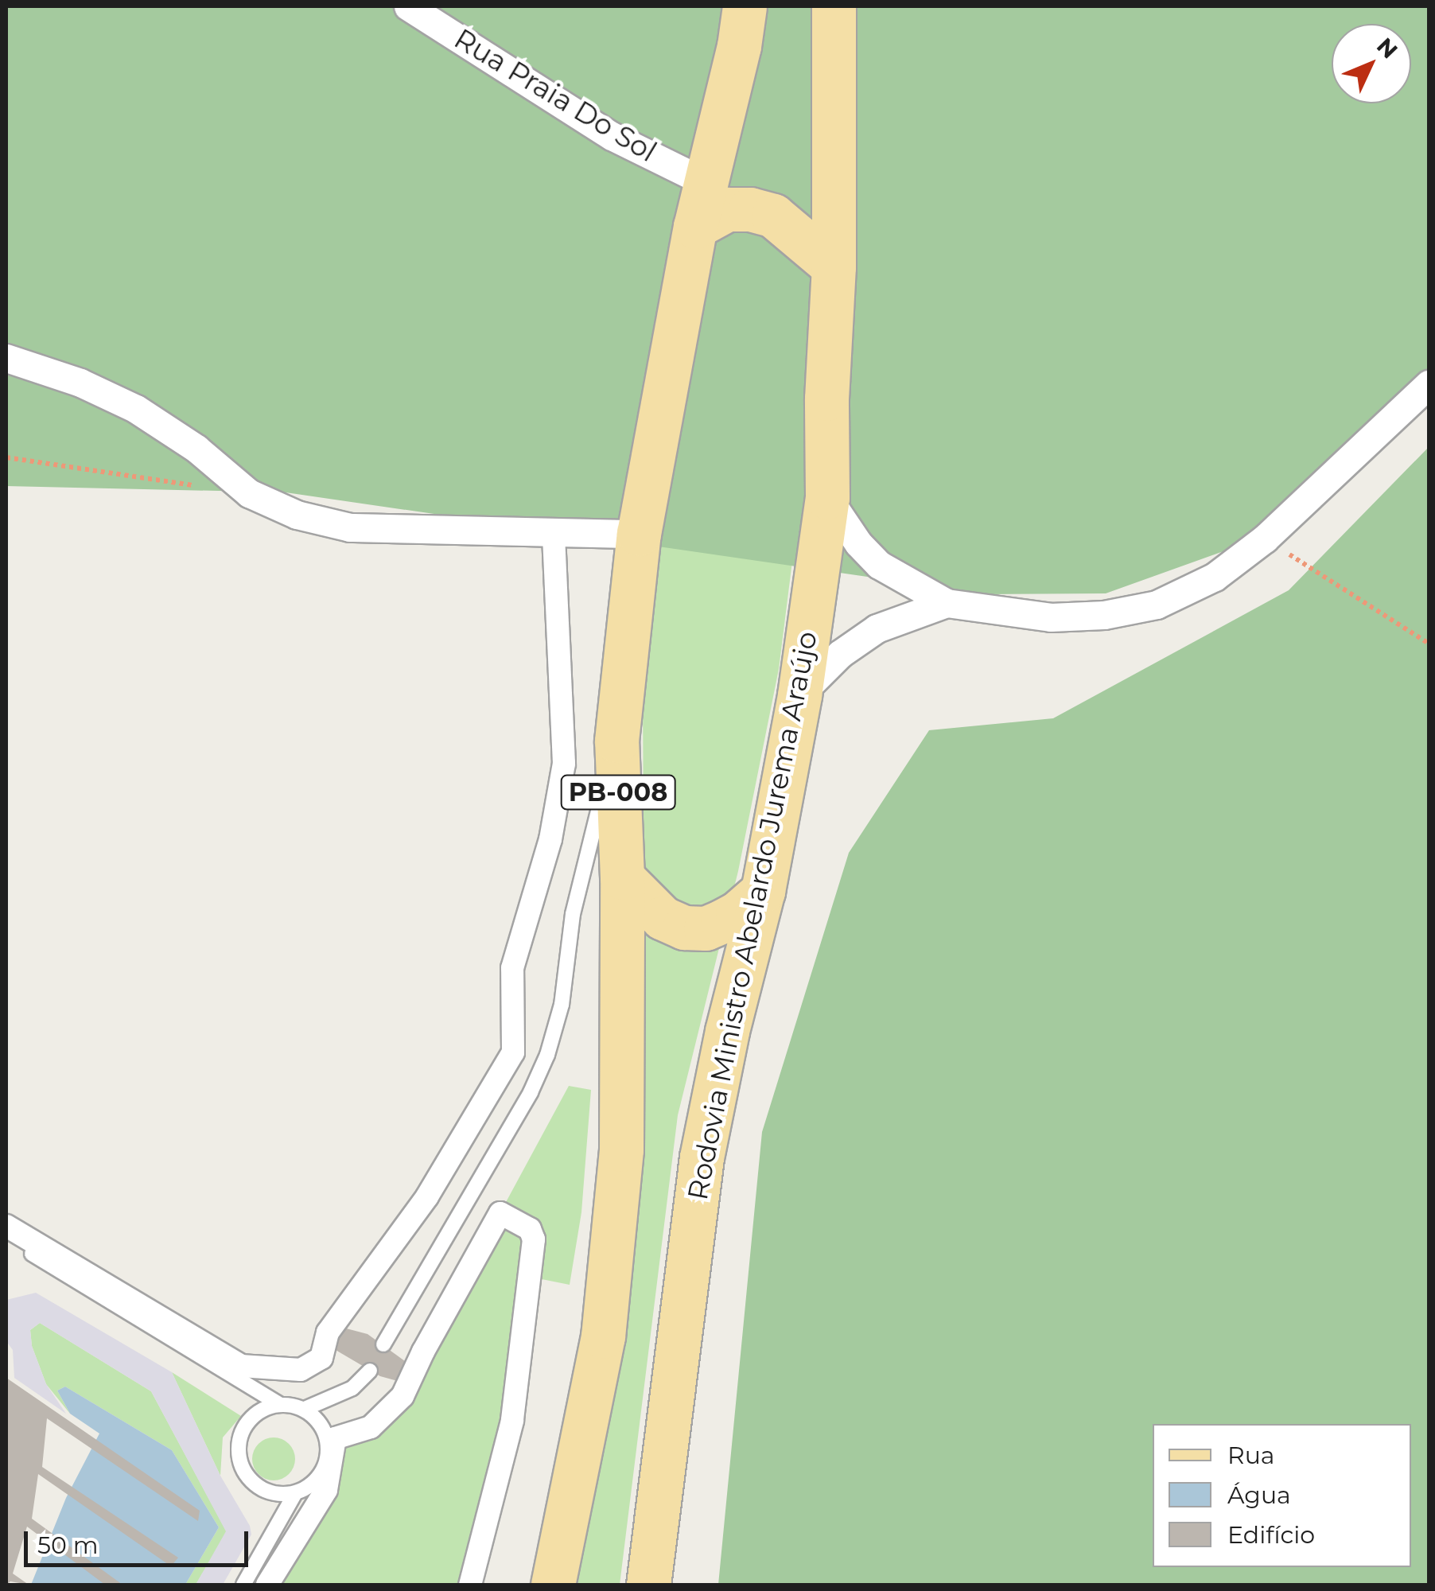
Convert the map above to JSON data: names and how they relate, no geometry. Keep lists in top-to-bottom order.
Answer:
{
  "streets": {
    "main road": ["PB-008", "Rodovia Ministro Abelardo Jurema Araújo"],
    "street": ["Rua Praia Do Sol"]
  },
  "crossings": [
    ["Rua Praia Do Sol", "PB-008"]
  ],
  "legend": ["Rua", "Água", "Edifício"],
  "scale_bar": "50 m",
  "north": "top right"
}
